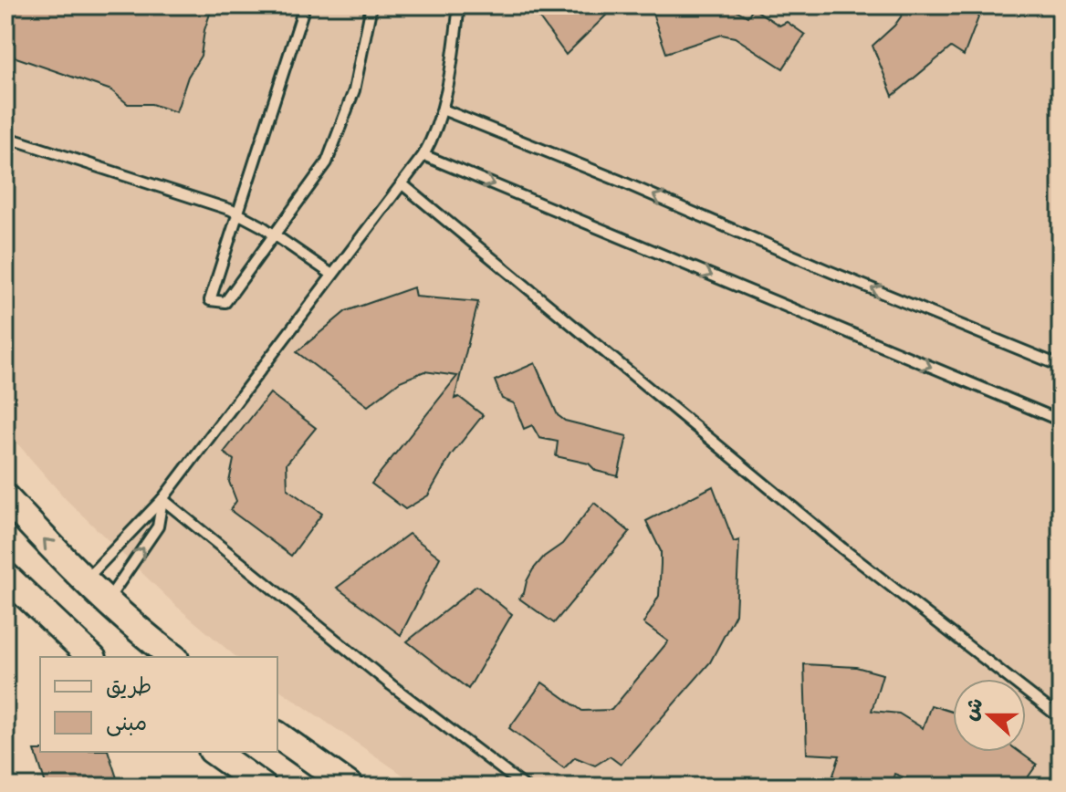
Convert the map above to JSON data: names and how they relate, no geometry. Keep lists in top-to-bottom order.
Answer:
{
  "legend": ["طريق", "مبنى"],
  "north": "left"
}
